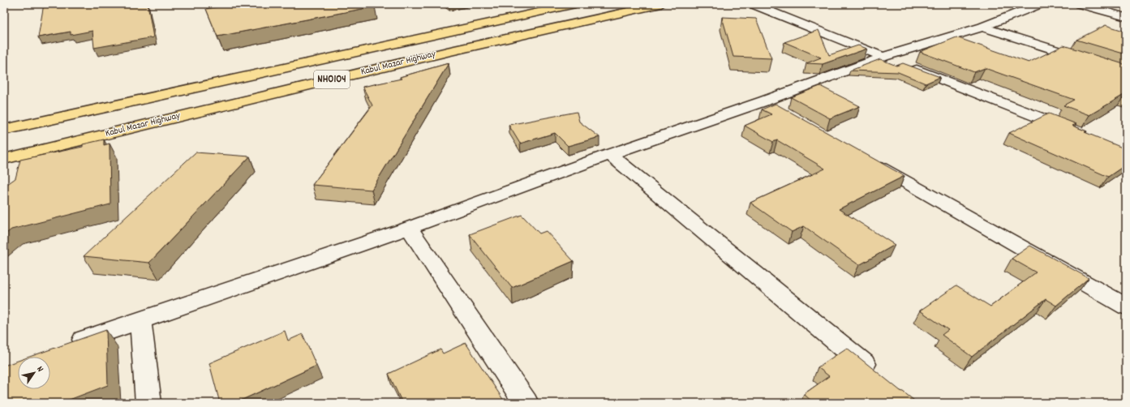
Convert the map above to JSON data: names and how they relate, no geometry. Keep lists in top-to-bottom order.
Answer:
{
  "streets": {
    "highway": ["Kabul Mazar Highway", "NH0104"]
  },
  "north": "top right"
}
